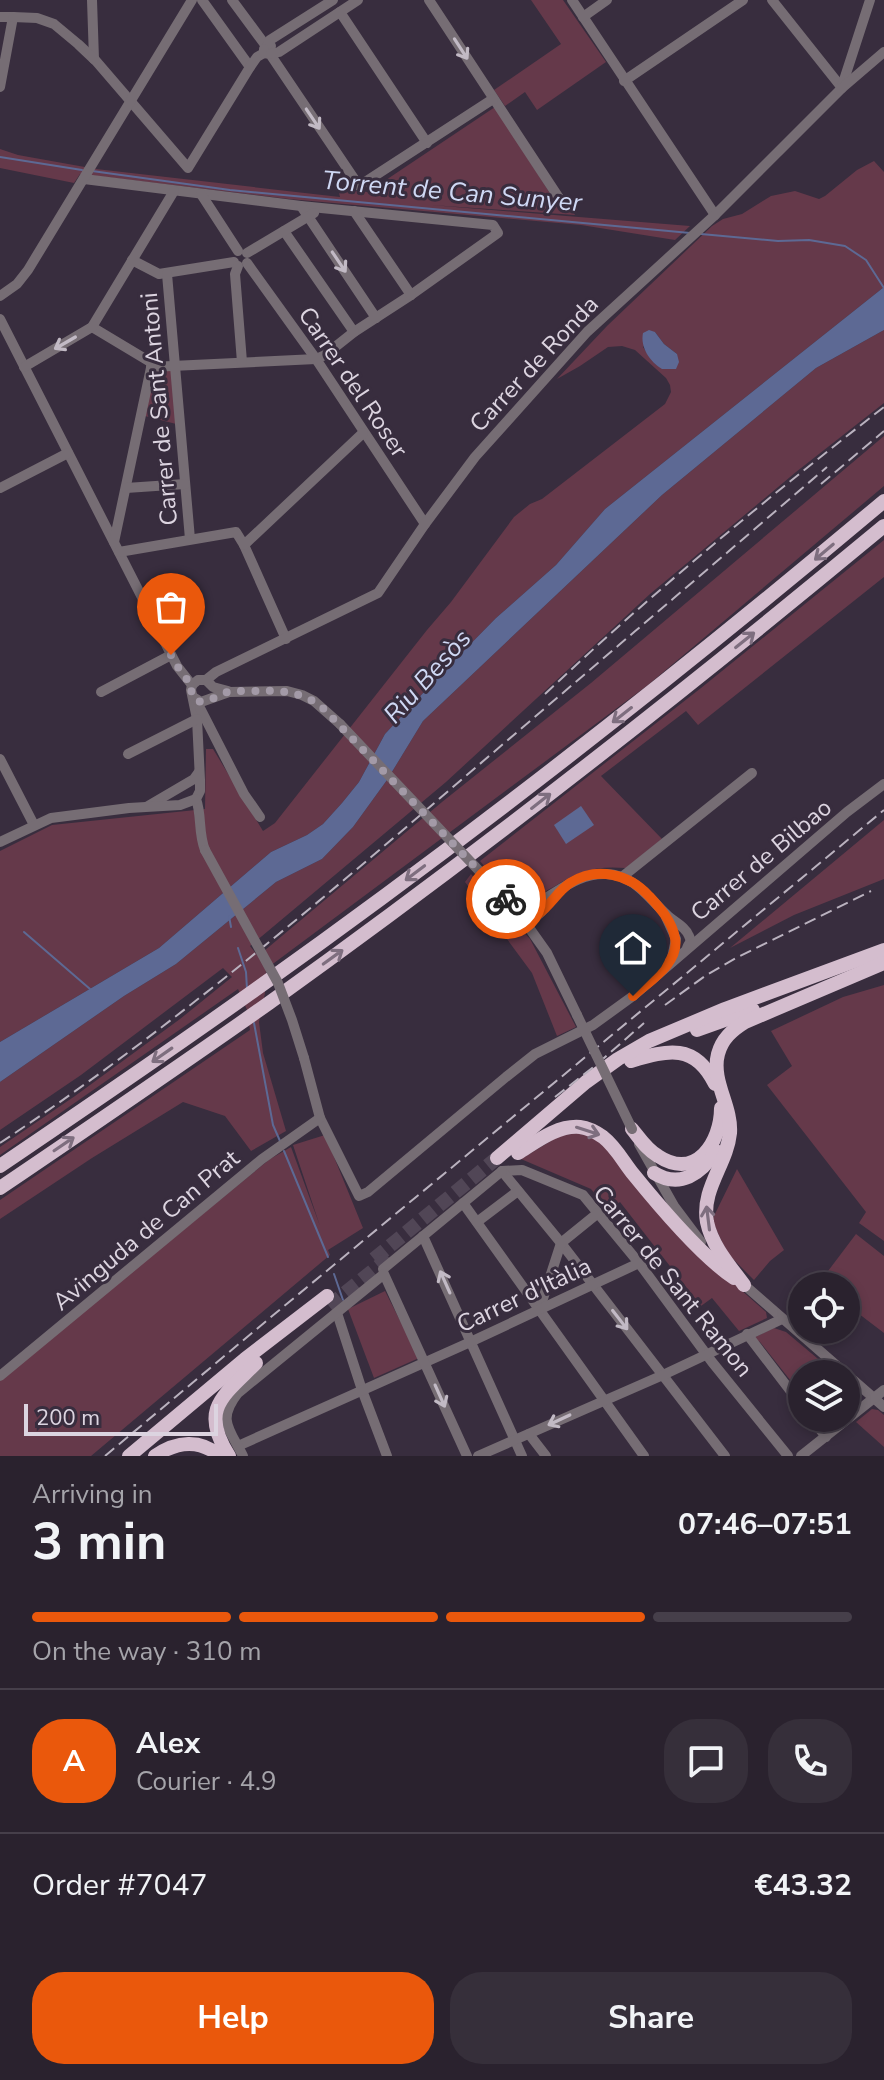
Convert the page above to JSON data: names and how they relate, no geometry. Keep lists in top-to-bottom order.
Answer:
{
  "streets": {
    "street": [
      "Carrer de Ronda",
      "Carrer del Roser",
      "Carrer de Sant Antoni",
      "Carrer de Bilbao",
      "Avinguda de Can Prat",
      "Carrer de Sant Ramon",
      "Carrer d'Itàlia"
    ]
  },
  "crossings": [
    ["Carrer de Ronda", "Carrer del Roser"],
    ["Carrer de Bilbao", "Avinguda de Can Prat"],
    ["Carrer de Sant Ramon", "Carrer d'Itàlia"]
  ],
  "water": ["Torrent de Can Sunyer", "Riu Besòs"],
  "scale_bar": "200 m",
  "page": {
    "scale": "200 m",
    "heading": ["3 min", "Arriving in", "07:46–07:51"],
    "panel": [
      "Alex",
      "Courier · 4.9",
      "Order #7047",
      "€43.32"
    ],
    "bar": "On the way · 310 m",
    "round": "A",
    "buttons": ["Help", "Share"]
  }
}
